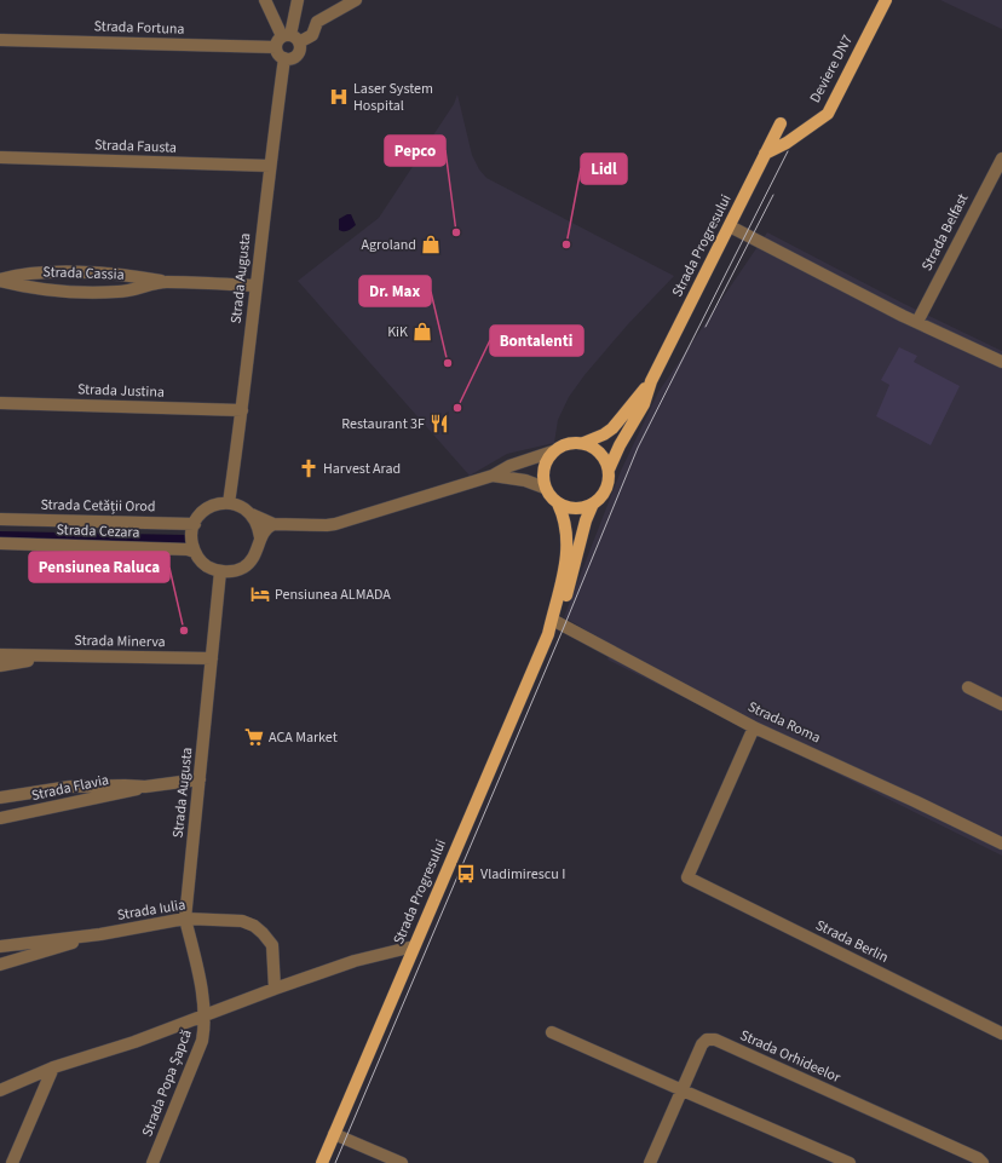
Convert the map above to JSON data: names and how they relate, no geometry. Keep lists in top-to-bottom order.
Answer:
{
  "streets": {
    "main road": ["Deviere DN7", "Strada Progresului"],
    "street": [
      "Strada Fortuna",
      "Strada Fausta",
      "Strada Belfast",
      "Strada Cassia",
      "Strada Augusta",
      "Strada Justina",
      "Strada Cetății Orod",
      "Strada Cezara",
      "Strada Minerva",
      "Strada Roma",
      "Strada Flavia",
      "Strada Iulia",
      "Strada Berlin",
      "Strada Orhideelor",
      "Strada Popa Șapcă"
    ]
  },
  "crossings": [
    ["Deviere DN7", "Strada Progresului"],
    ["Strada Fausta", "Strada Augusta"],
    ["Strada Progresului", "Strada Roma"],
    ["Strada Cassia", "Strada Augusta"],
    ["Strada Augusta", "Strada Justina"],
    ["Strada Augusta", "Strada Cetății Orod"],
    ["Strada Augusta", "Strada Cezara"],
    ["Strada Augusta", "Strada Minerva"],
    ["Strada Augusta", "Strada Flavia"],
    ["Strada Augusta", "Strada Iulia"],
    ["Strada Augusta", "Strada Popa Șapcă"],
    ["Strada Cetății Orod", "Strada Cezara"],
    ["Strada Roma", "Strada Berlin"]
  ],
  "places": {
    "hospital": ["Laser System Hospital"],
    "other": [
      "Pepco",
      "Lidl",
      "Dr. Max",
      "Bontalenti",
      "Pensiunea Raluca"
    ],
    "shop": ["Agroland", "KiK"],
    "restaurant": ["Restaurant 3F"],
    "church": ["Harvest Arad"],
    "hotel": ["Pensiunea ALMADA"],
    "supermarket": ["ACA Market"],
    "bus stop": ["Vladimirescu I"]
  }
}
